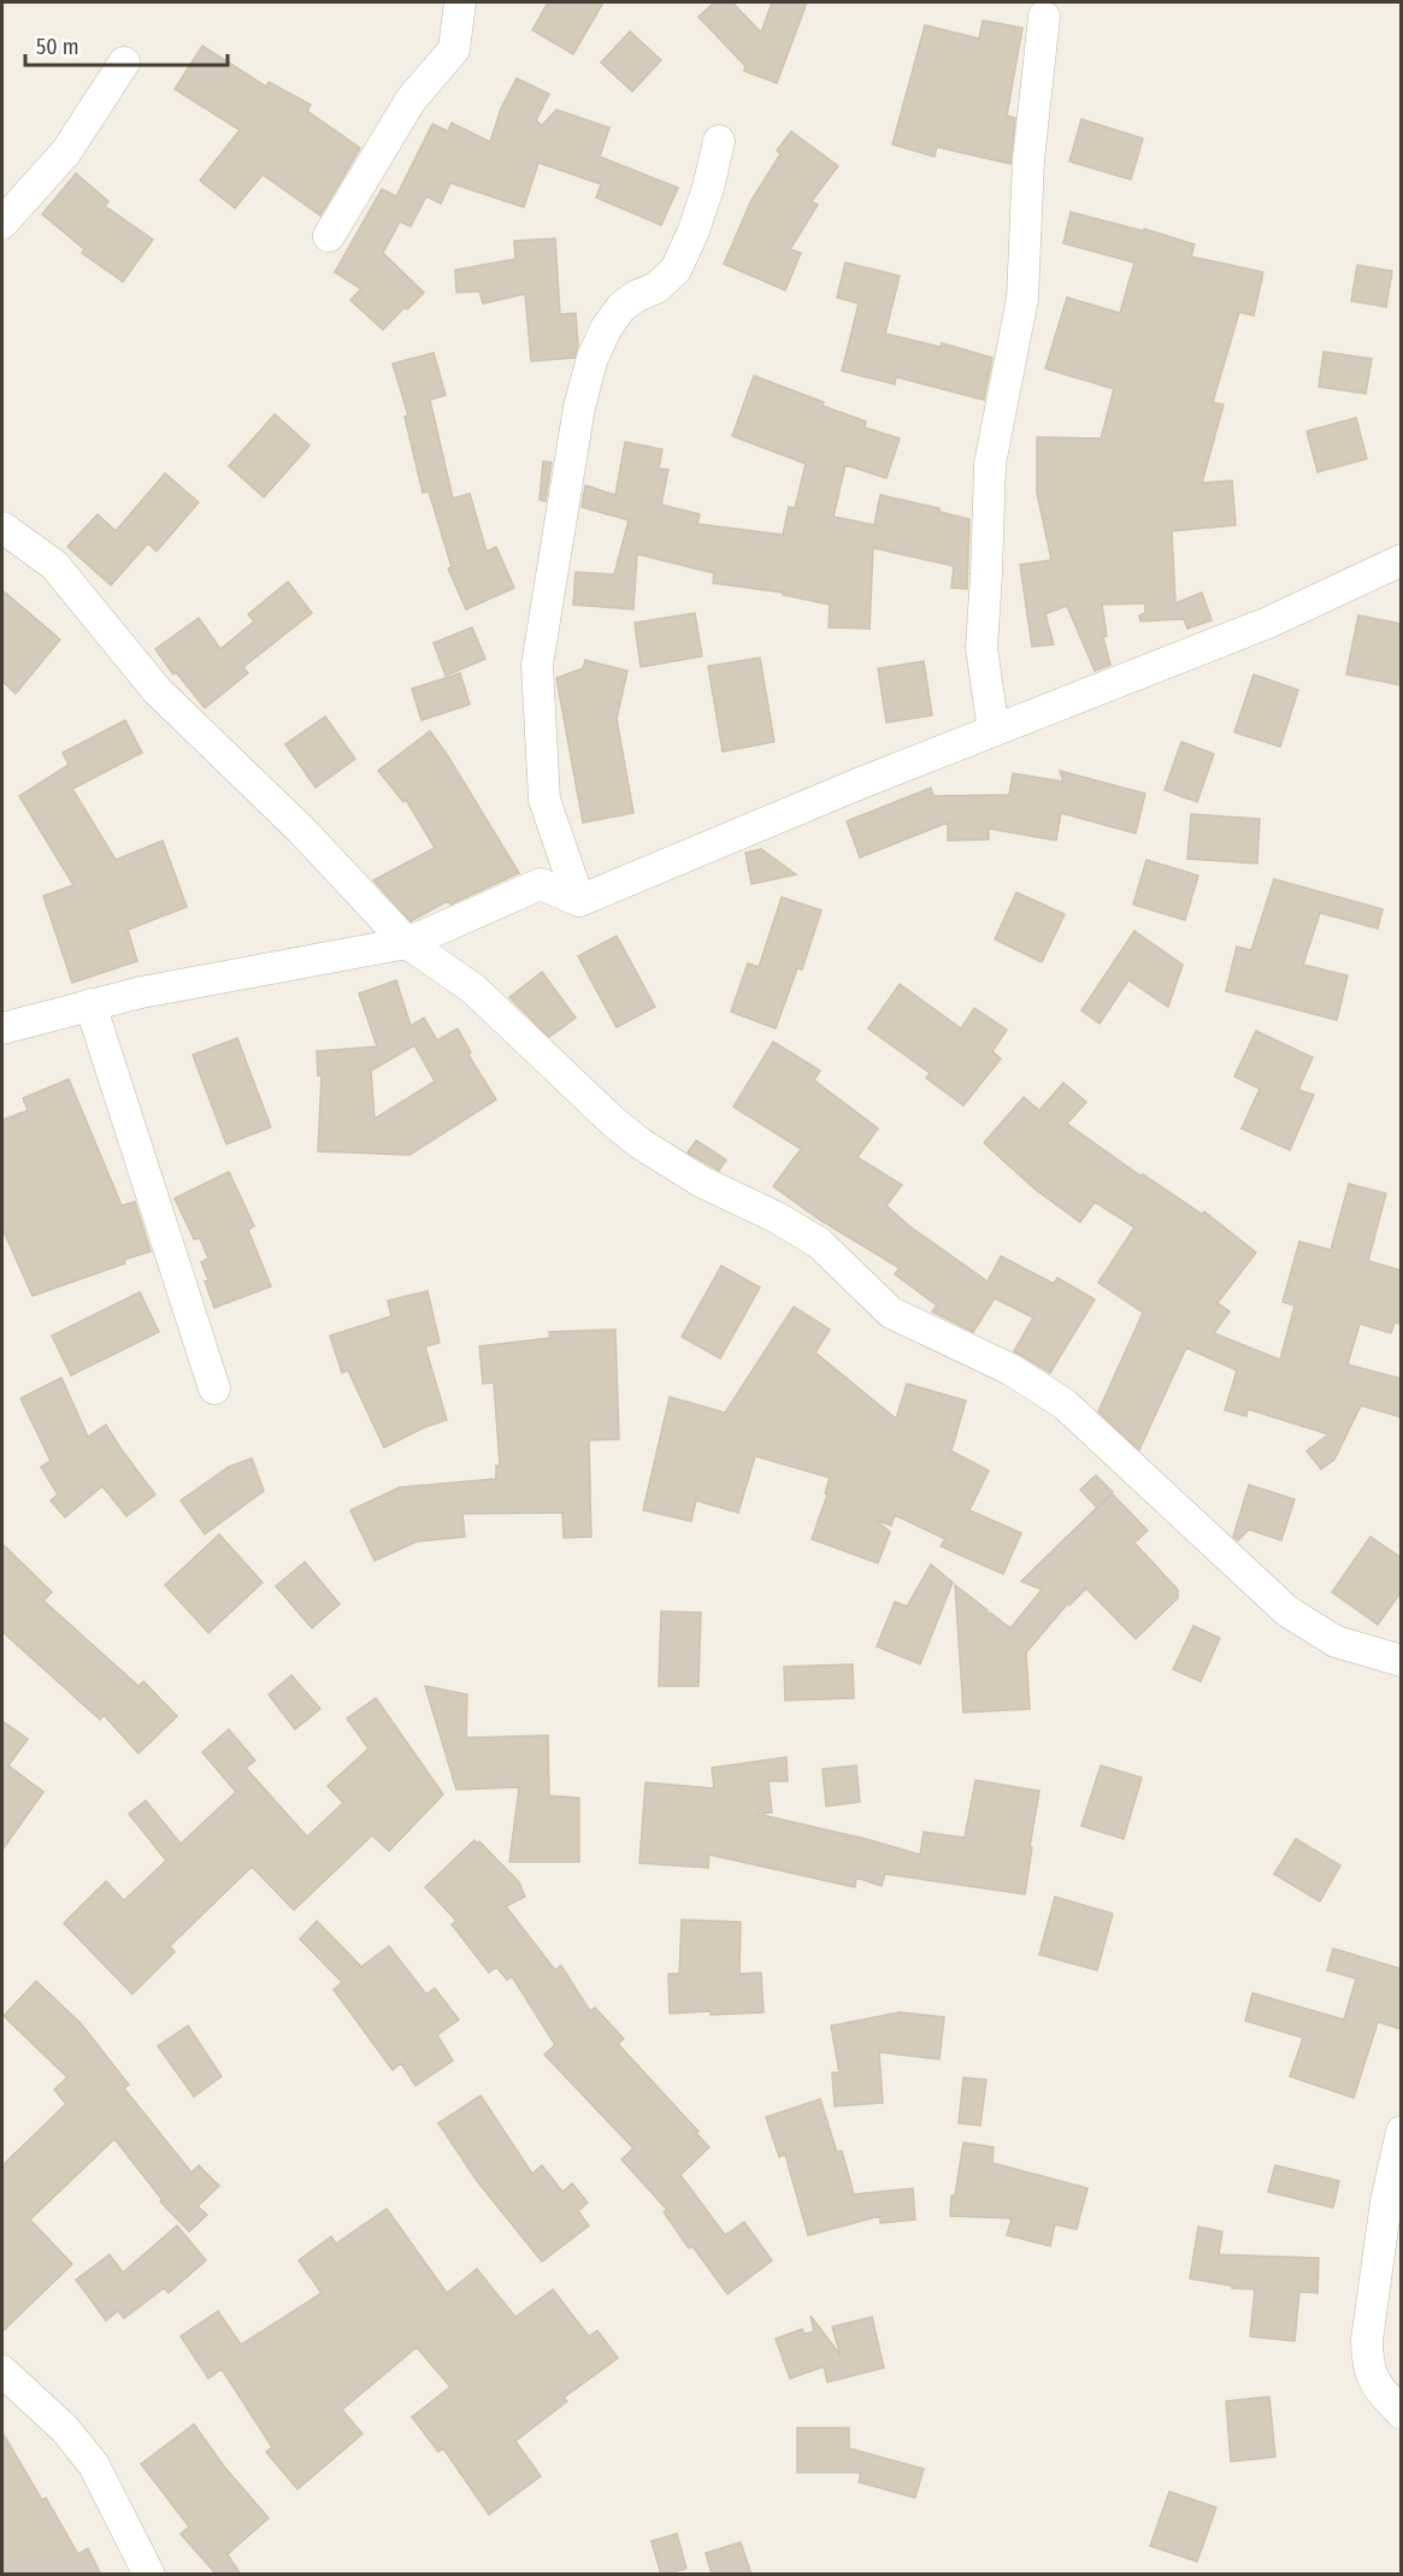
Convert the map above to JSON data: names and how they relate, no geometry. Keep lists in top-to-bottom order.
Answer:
{
  "scale_bar": "50 m"
}
